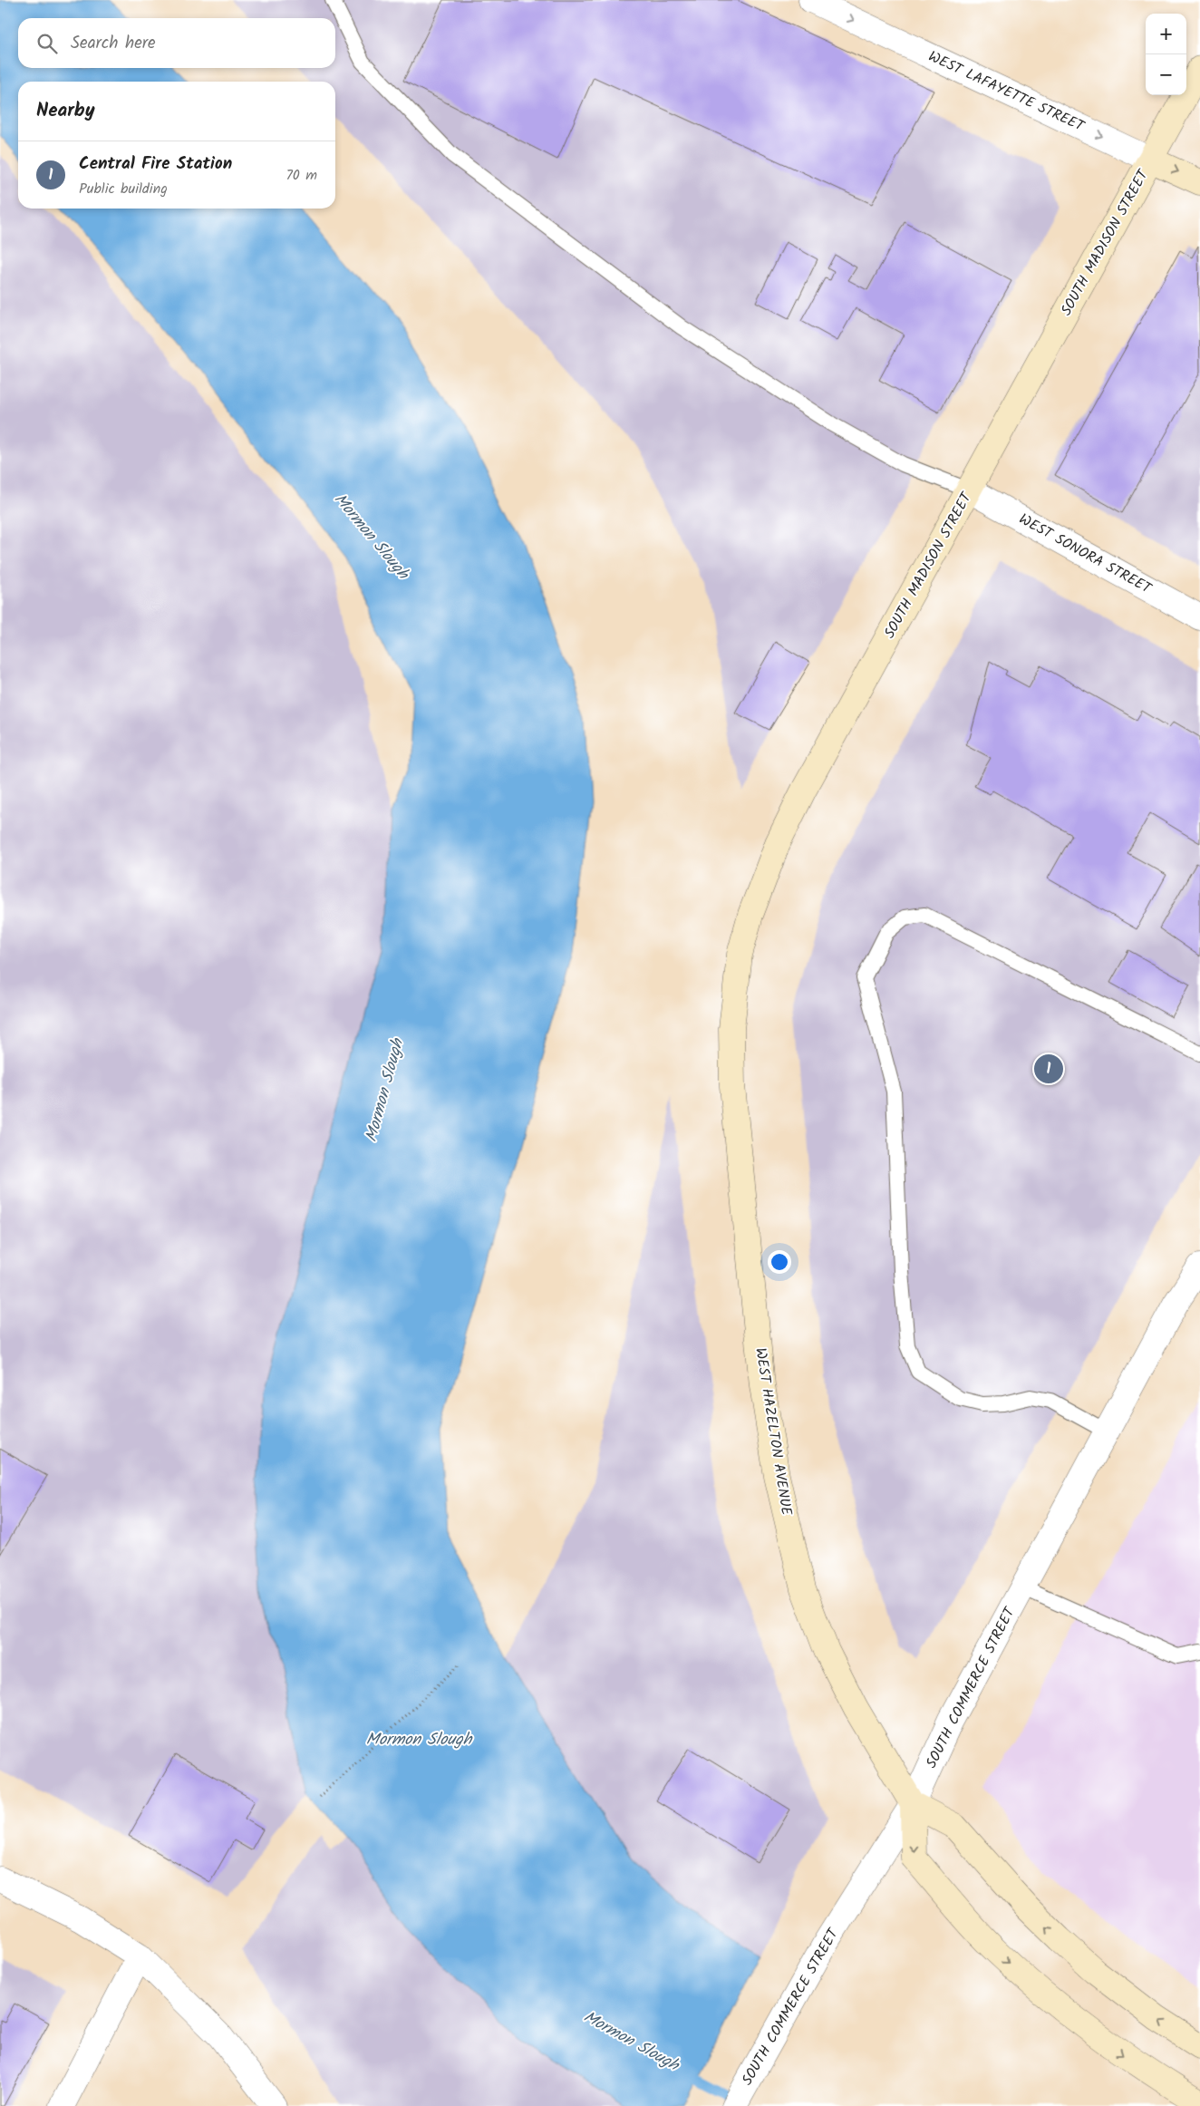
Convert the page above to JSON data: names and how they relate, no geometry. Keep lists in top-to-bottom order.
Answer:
{
  "streets": {
    "main road": ["WEST LAFAYETTE STREET", "SOUTH MADISON STREET", "WEST HAZELTON AVENUE"],
    "street": ["WEST SONORA STREET", "SOUTH COMMERCE STREET"]
  },
  "crossings": [
    ["WEST LAFAYETTE STREET", "SOUTH MADISON STREET"],
    ["SOUTH MADISON STREET", "WEST SONORA STREET"],
    ["SOUTH MADISON STREET", "WEST HAZELTON AVENUE"],
    ["WEST HAZELTON AVENUE", "SOUTH COMMERCE STREET"]
  ],
  "one_way": ["WEST LAFAYETTE STREET"],
  "water": ["Mormon Slough"],
  "page": {
    "map_buttons": ["+", "−"],
    "search": "Search here",
    "heading": "Nearby",
    "list": [
      {
        "mark": "1",
        "name": "Central Fire Station",
        "note": "Public building",
        "value": "70 m"
      }
    ],
    "pins": "1"
  }
}
